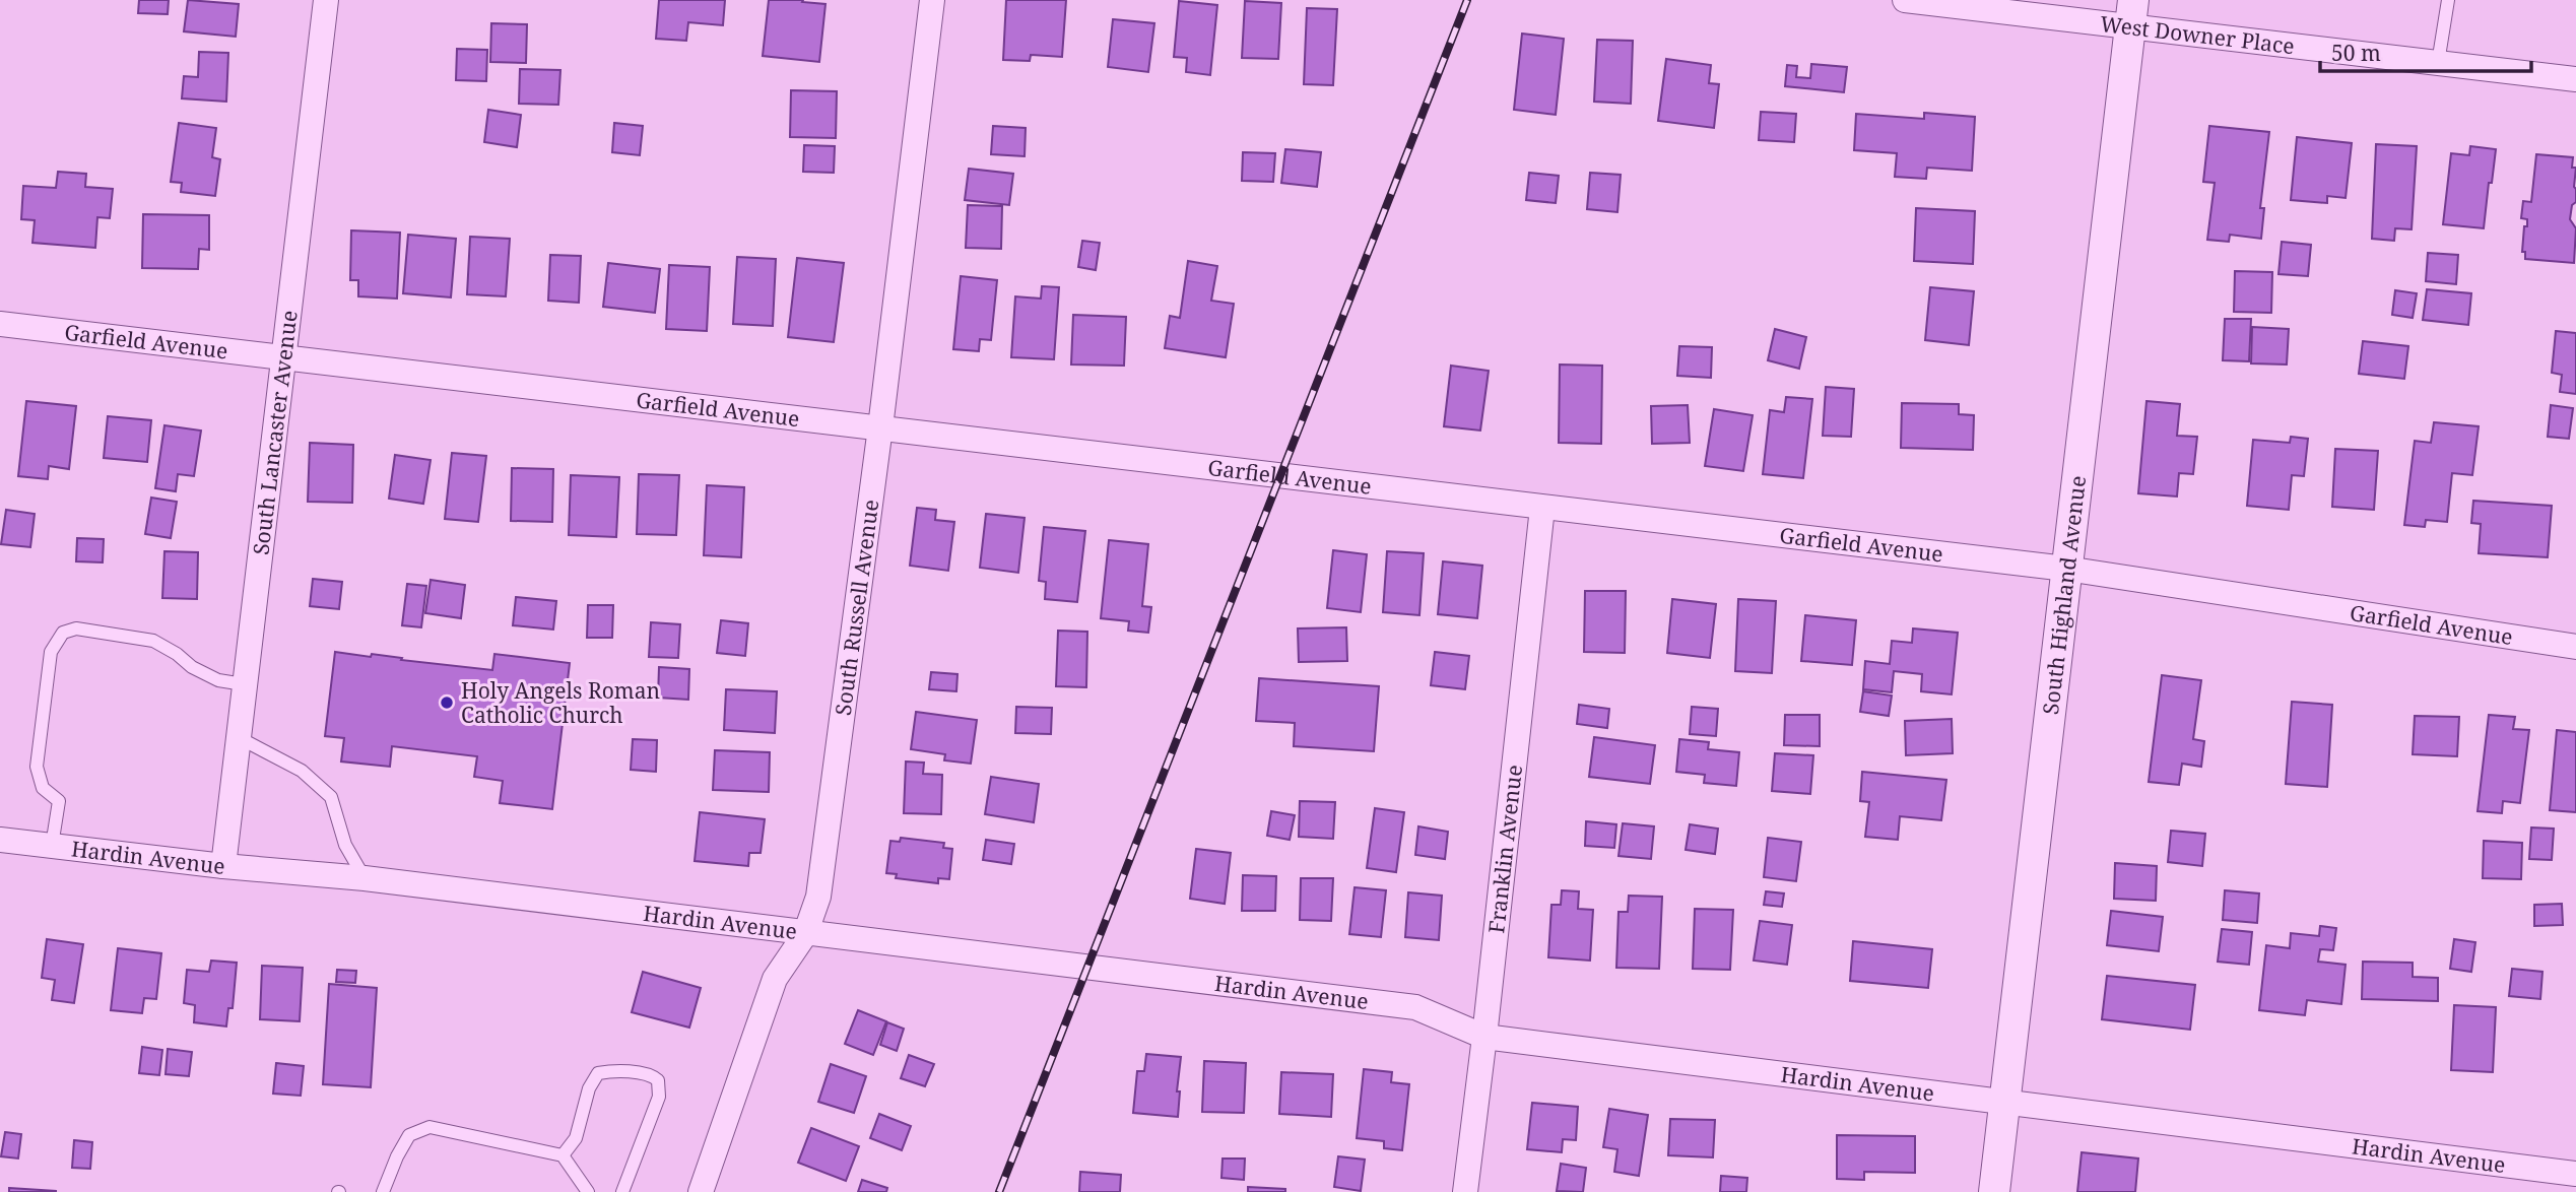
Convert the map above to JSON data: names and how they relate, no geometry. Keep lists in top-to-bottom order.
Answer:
{
  "streets": {
    "street": [
      "West Downer Place",
      "Garfield Avenue",
      "South Lancaster Avenue",
      "South Highland Avenue",
      "South Russell Avenue",
      "Franklin Avenue",
      "Hardin Avenue"
    ]
  },
  "crossings": [
    ["West Downer Place", "South Highland Avenue"],
    ["Garfield Avenue", "South Lancaster Avenue"],
    ["Garfield Avenue", "South Highland Avenue"],
    ["Garfield Avenue", "South Russell Avenue"],
    ["Garfield Avenue", "Franklin Avenue"],
    ["South Lancaster Avenue", "Hardin Avenue"],
    ["South Highland Avenue", "Hardin Avenue"],
    ["South Russell Avenue", "Hardin Avenue"],
    ["Franklin Avenue", "Hardin Avenue"]
  ],
  "places": ["Holy Angels Roman Catholic Church"],
  "scale_bar": "50 m"
}
